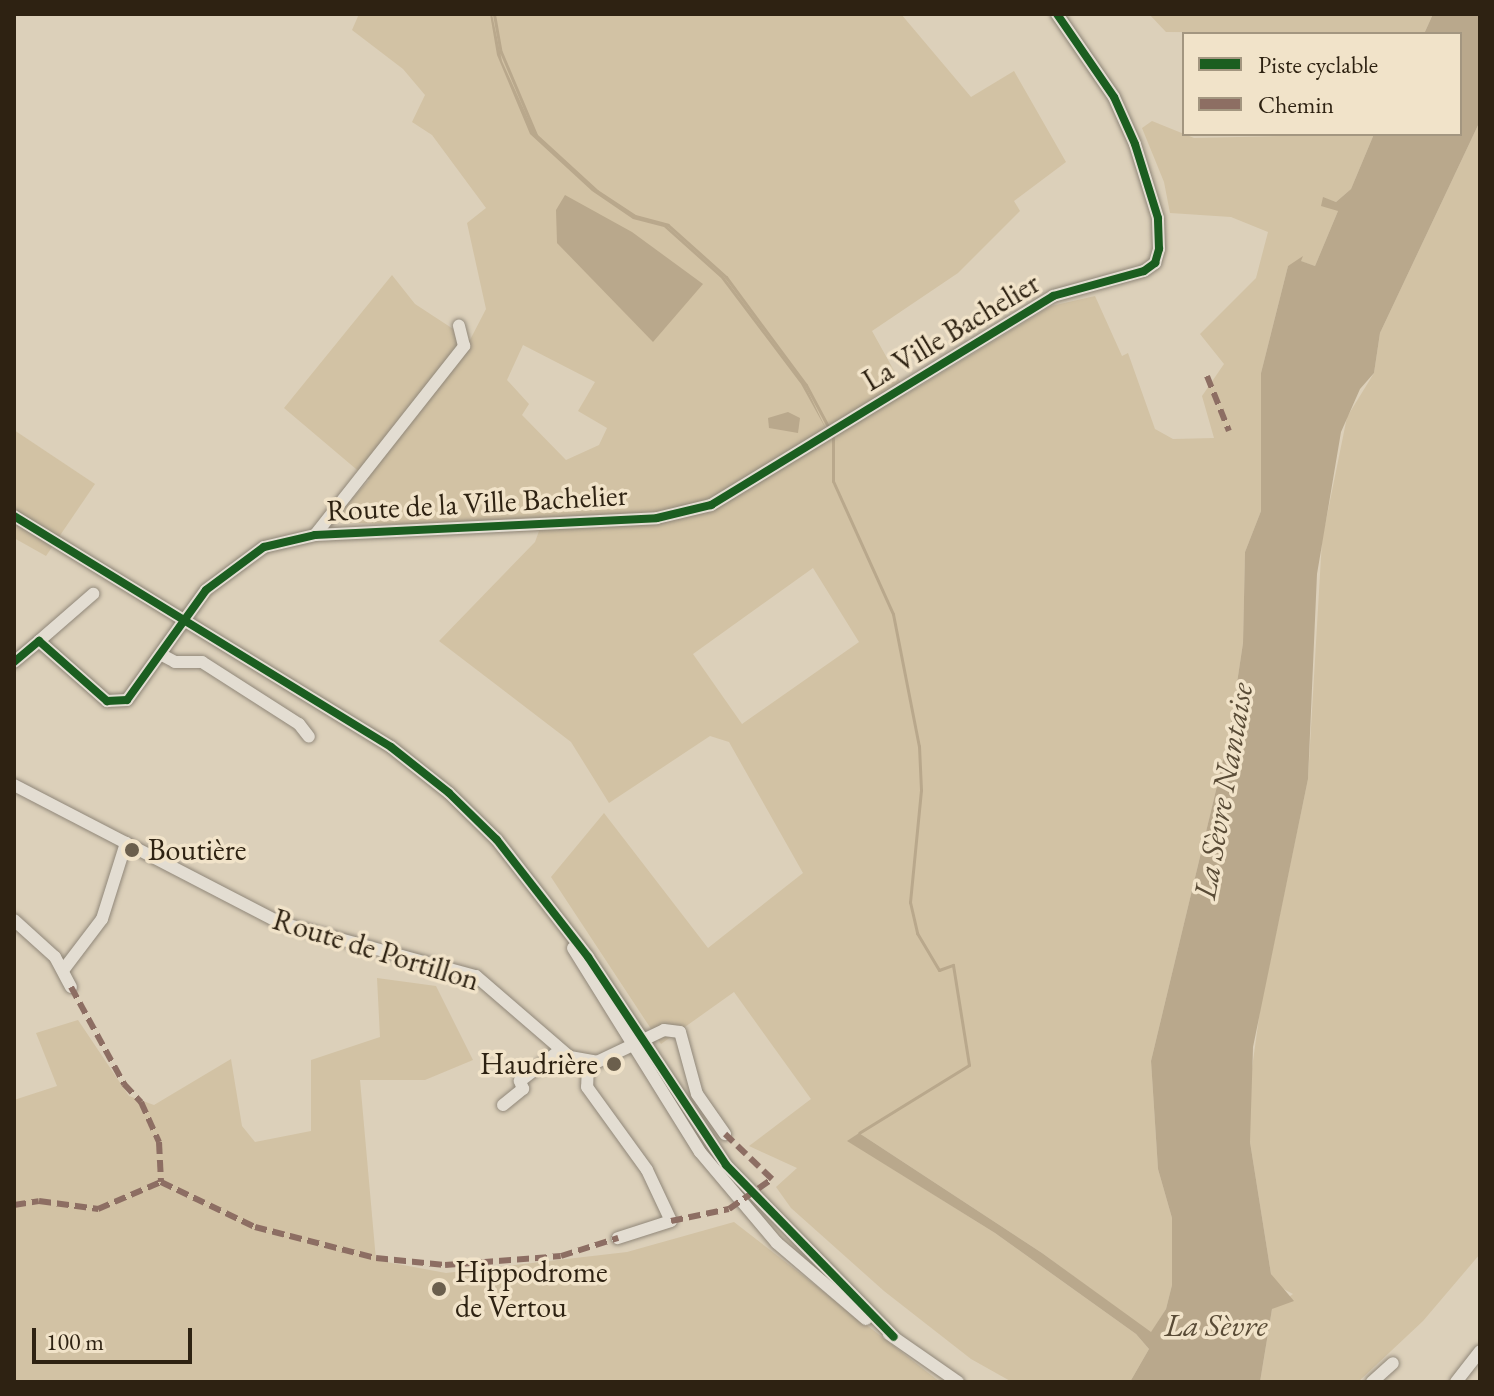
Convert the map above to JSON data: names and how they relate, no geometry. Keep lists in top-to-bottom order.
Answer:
{
  "streets": {
    "street": ["La Ville Bachelier", "Route de la Ville Bachelier", "Route de Portillon"]
  },
  "crossings": [
    ["La Ville Bachelier", "Route de la Ville Bachelier"]
  ],
  "water": ["La Sèvre Nantaise", "La Sèvre"],
  "places": ["Boutière", "Haudrière", "Hippodrome de Vertou"],
  "legend": ["Piste cyclable", "Chemin"],
  "scale_bar": "100 m"
}
